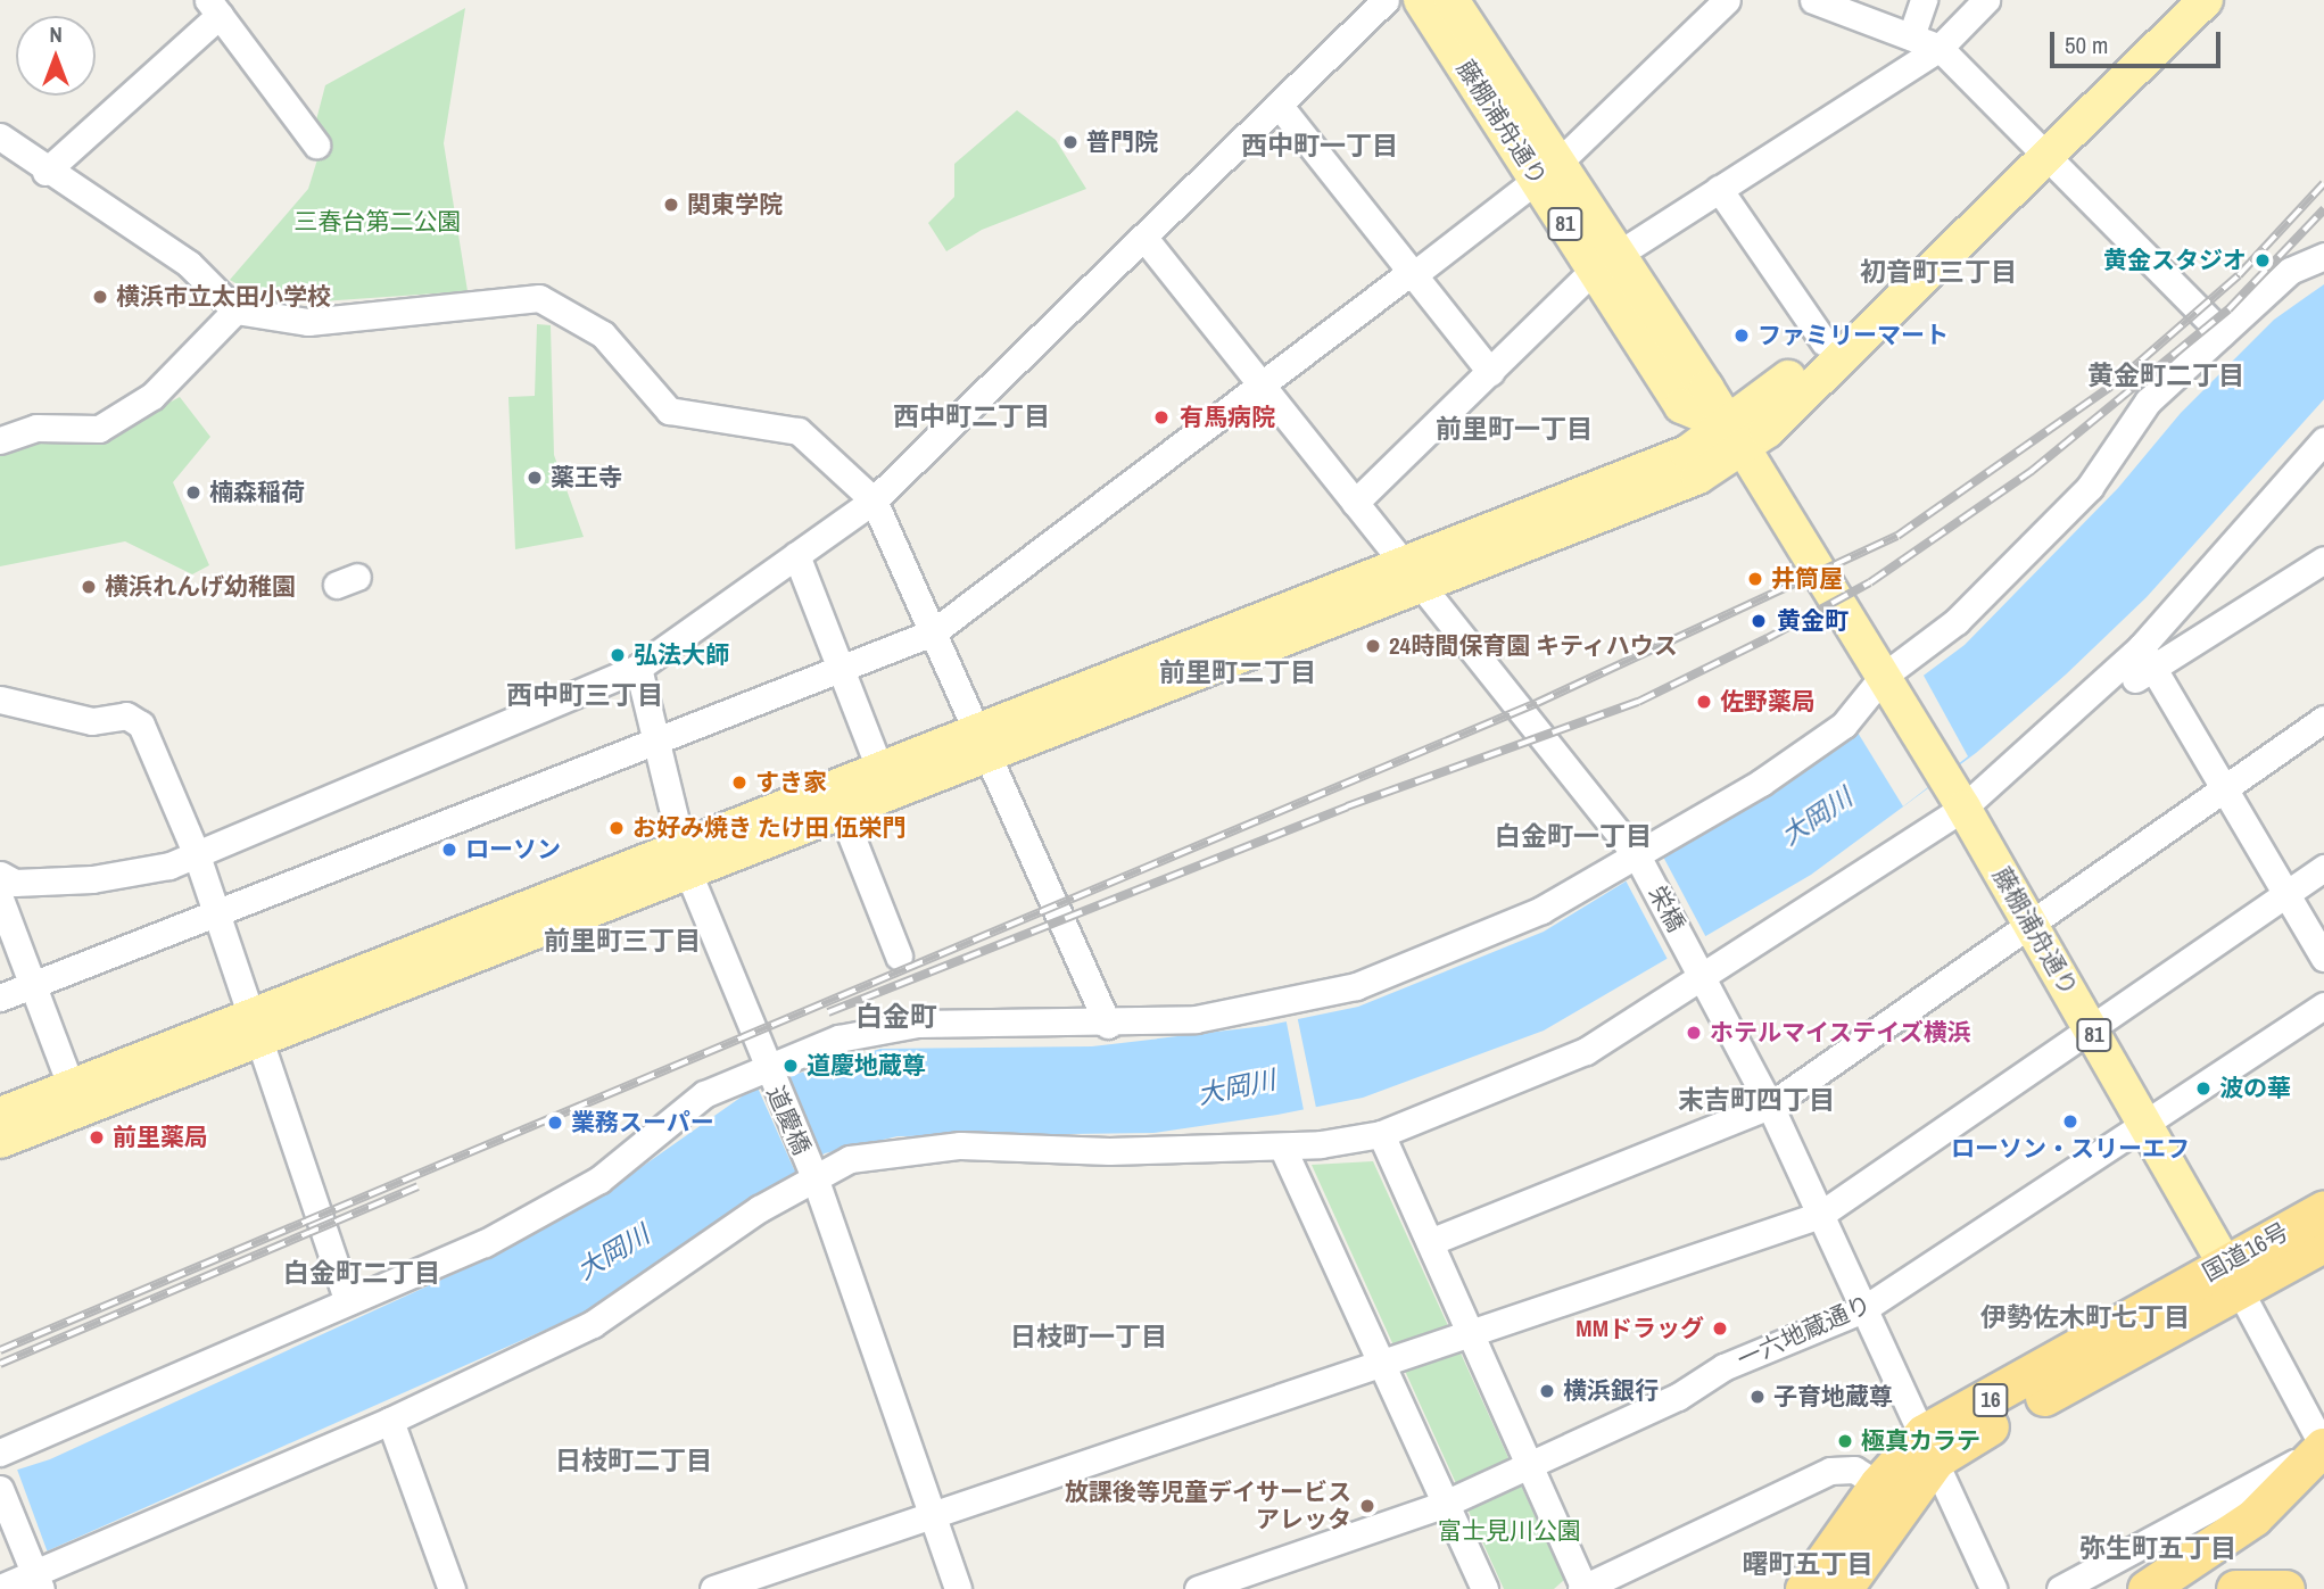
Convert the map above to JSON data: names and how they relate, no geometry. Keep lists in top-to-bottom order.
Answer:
{
  "streets": {
    "highway": ["国道16号", "16"],
    "main road": ["藤棚浦舟通り", "81"],
    "street": ["栄橋", "道慶橋", "一六地蔵通り"]
  },
  "crossings": [
    ["藤棚浦舟通り", "国道16号"],
    ["藤棚浦舟通り", "一六地蔵通り"],
    ["栄橋", "国道16号"],
    ["栄橋", "一六地蔵通り"]
  ],
  "districts": [
    "西中町一丁目",
    "初音町三丁目",
    "黄金町二丁目",
    "西中町二丁目",
    "前里町一丁目",
    "前里町二丁目",
    "西中町三丁目",
    "白金町一丁目",
    "前里町三丁目",
    "白金町",
    "末吉町四丁目",
    "白金町二丁目",
    "伊勢佐木町七丁目",
    "日枝町一丁目",
    "日枝町二丁目",
    "弥生町五丁目",
    "曙町五丁目"
  ],
  "water": ["大岡川"],
  "parks": ["三春台第二公園", "富士見川公園"],
  "places": [
    "普門院",
    "関東学院",
    "黄金スタジオ",
    "横浜市立太田小学校",
    "ファミリーマート",
    "有馬病院",
    "薬王寺",
    "楠森稲荷",
    "井筒屋",
    "横浜れんげ幼稚園",
    "黄金町",
    "24時間保育園 キティハウス",
    "弘法大師",
    "佐野薬局",
    "すき家",
    "お好み焼き たけ田 伍栄門",
    "ローソン",
    "ホテルマイステイズ横浜",
    "道慶地蔵尊",
    "波の華",
    "ローソン・スリーエフ",
    "業務スーパー",
    "前里薬局",
    "MMドラッグ",
    "横浜銀行",
    "子育地蔵尊",
    "極真カラテ",
    "放課後等児童デイサービス アレッタ"
  ],
  "scale_bar": "50 m",
  "north": "top"
}
